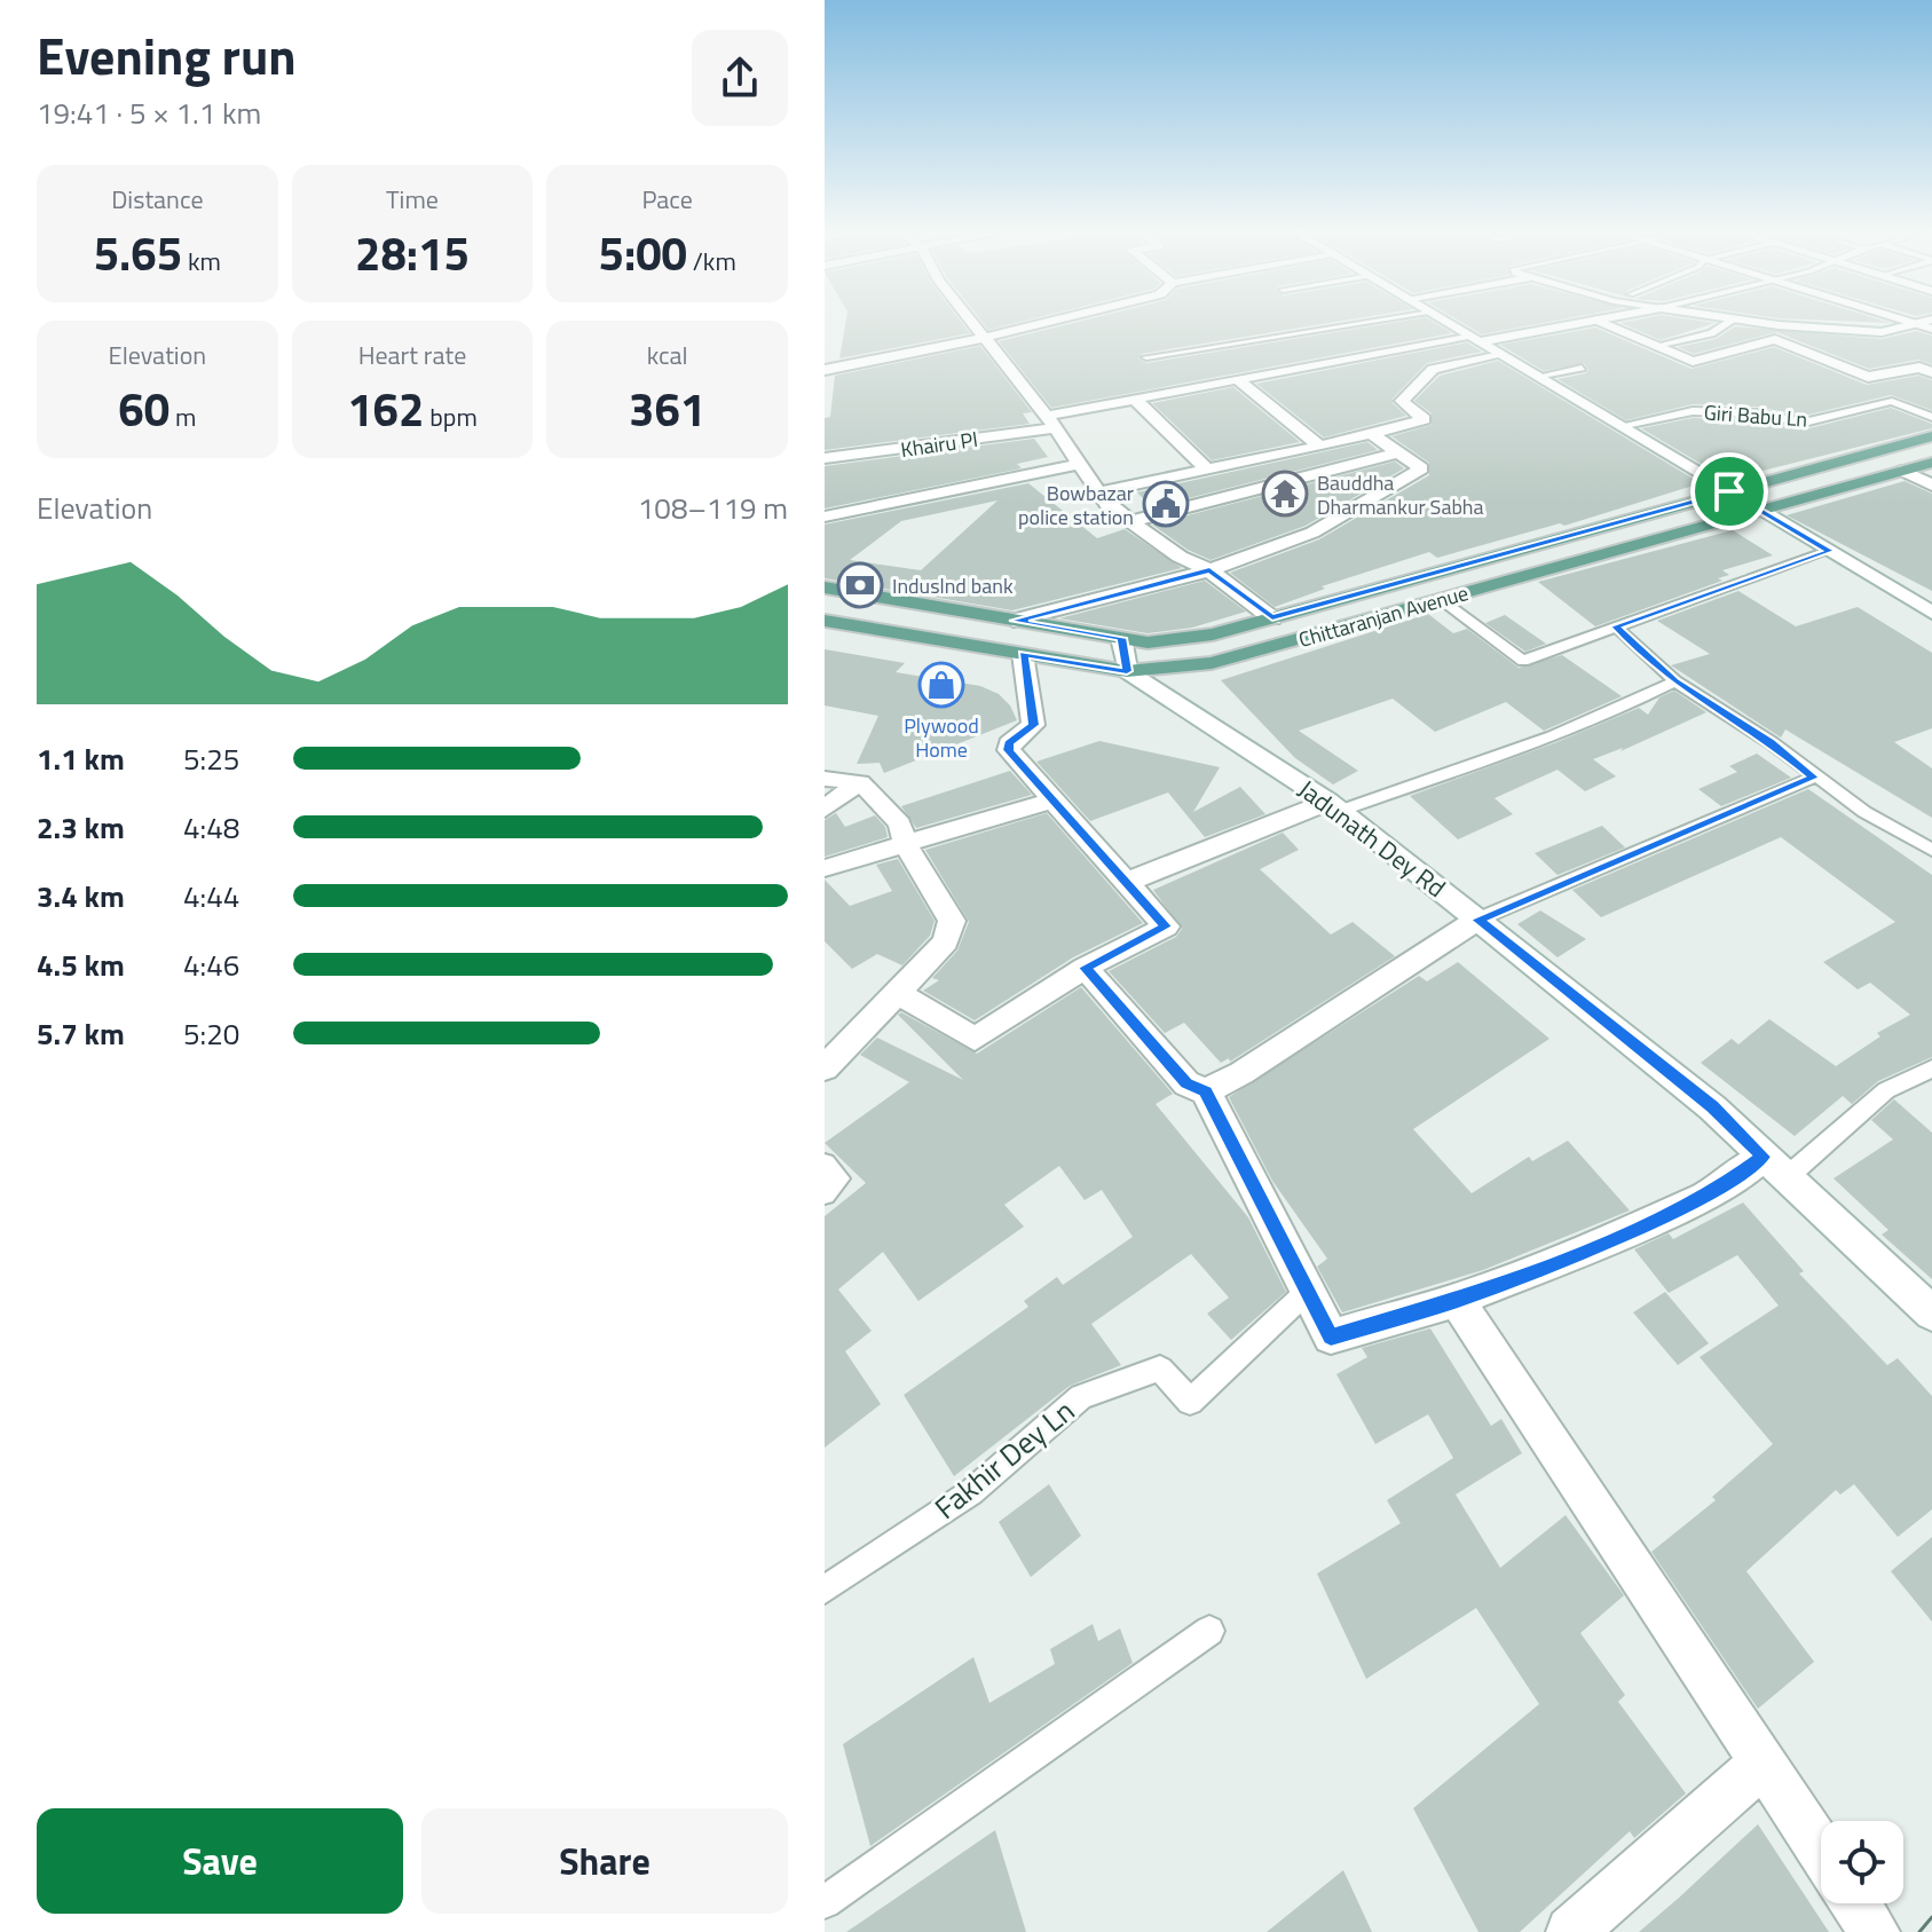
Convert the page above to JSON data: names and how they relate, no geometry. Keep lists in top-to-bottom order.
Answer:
{
  "streets": {
    "main road": ["Chittaranjan Avenue"],
    "street": ["Khairu Pl", "Jadunath Dey Rd"],
    "lane": ["Giri Babu Ln", "Fakhir Dey Ln"]
  },
  "crossings": [
    ["Chittaranjan Avenue", "Jadunath Dey Rd"]
  ],
  "places": {
    "temple": ["Bauddha Dharmankur Sabha"],
    "public building": ["Bowbazar police station"],
    "bank": ["Induslnd bank"],
    "shop": ["Plywood Home"]
  },
  "page": {
    "heading": ["Evening run", "19:41 · 5 × 1.1 km"],
    "stats": [
      ["Distance", "5.65 km"],
      ["Time", "28:15"],
      ["Pace", "5:00 /km"],
      ["Elevation", "60 m"],
      ["Heart rate", "162 bpm"],
      ["kcal", "361"]
    ],
    "chart": ["Elevation", "108–119 m"],
    "list": [
      {
        "name": "1.1 km",
        "note": "5:25"
      },
      {
        "name": "2.3 km",
        "note": "4:48"
      },
      {
        "name": "3.4 km",
        "note": "4:44"
      },
      {
        "name": "4.5 km",
        "note": "4:46"
      },
      {
        "name": "5.7 km",
        "note": "5:20"
      }
    ],
    "buttons": ["Save", "Share"]
  }
}
